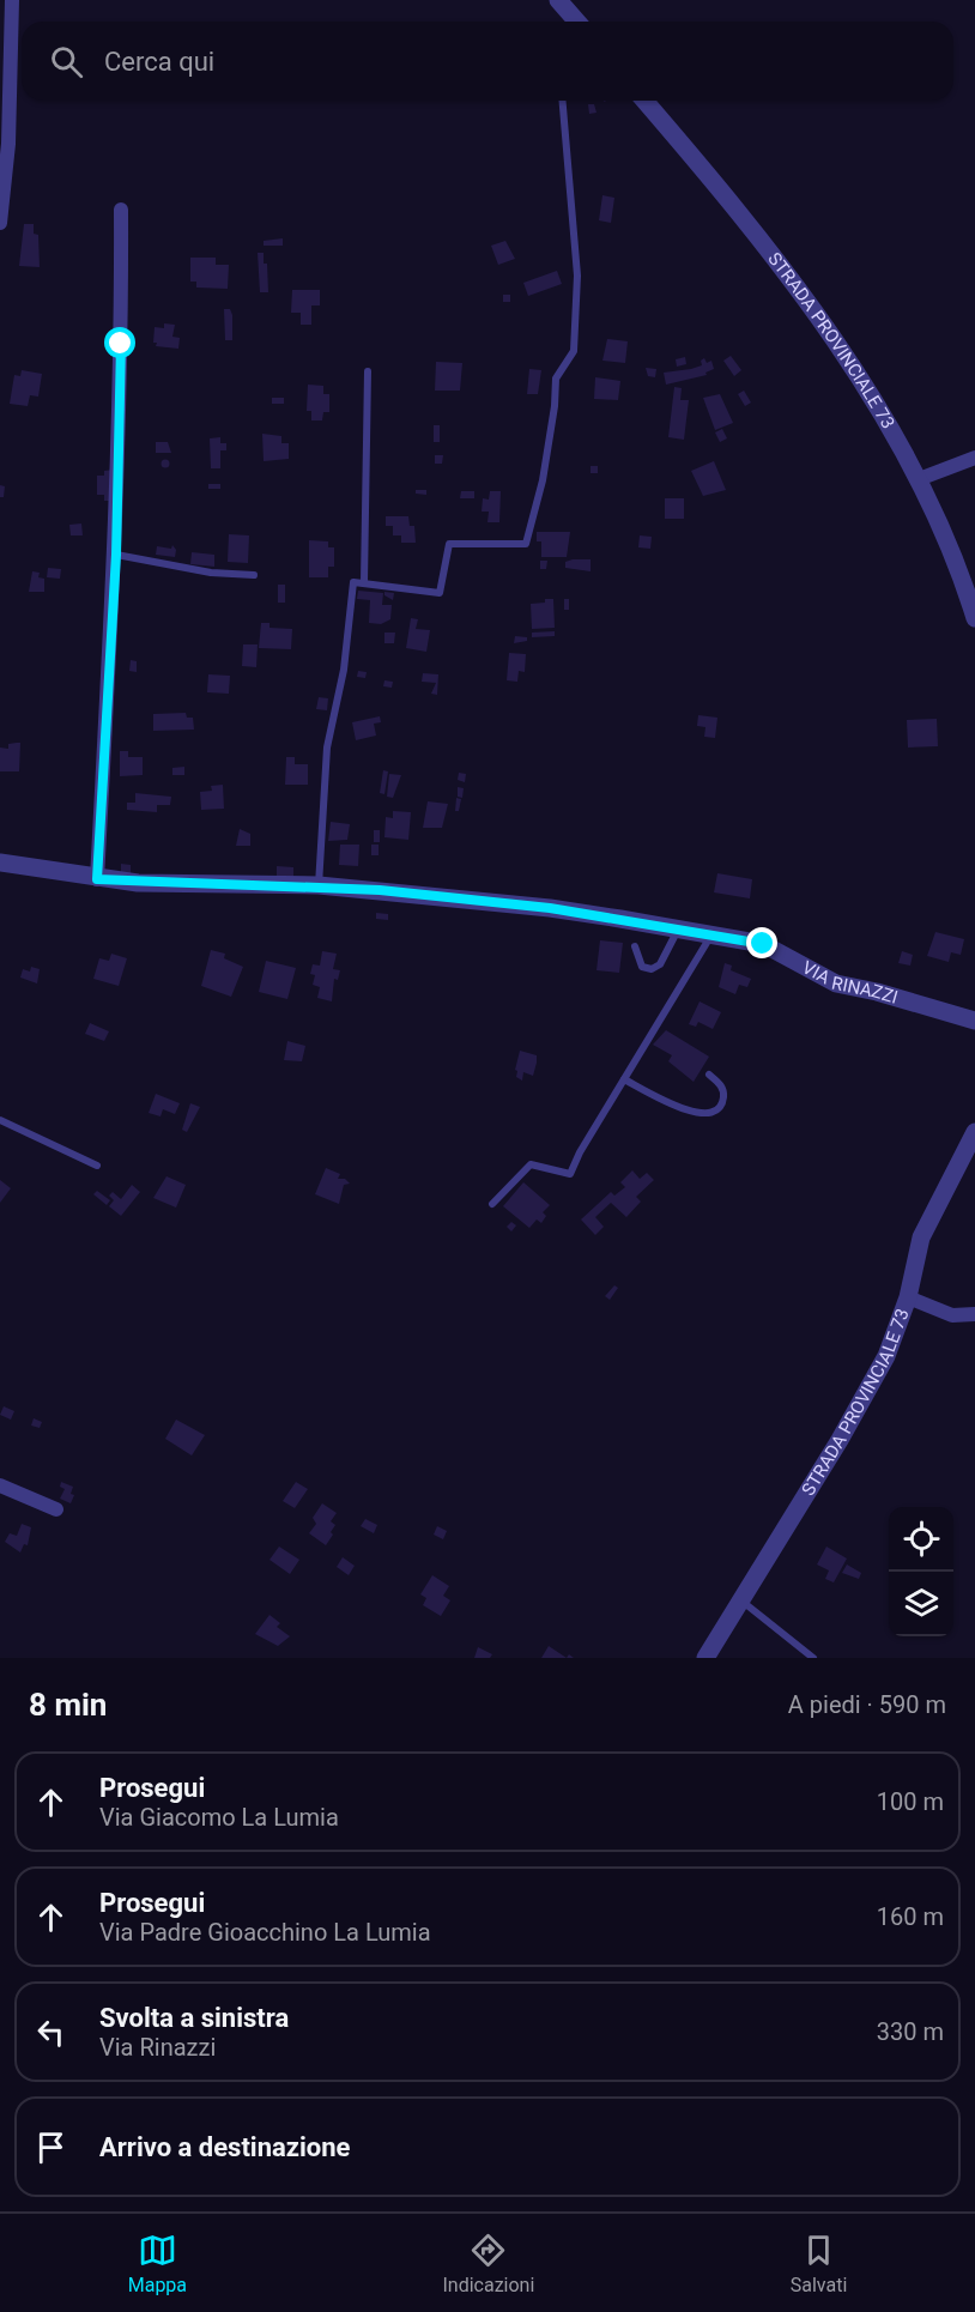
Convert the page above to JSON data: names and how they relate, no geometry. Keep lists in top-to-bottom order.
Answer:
{
  "streets": {
    "street": ["STRADA PROVINCIALE 73", "VIA RINAZZI"]
  },
  "page": {
    "search": "Cerca qui",
    "heading": ["8 min", "A piedi · 590 m"],
    "list": [
      ["Prosegui", "Via Giacomo La Lumia", "100 m"],
      ["Prosegui", "Via Padre Gioacchino La Lumia", "160 m"],
      ["Svolta a sinistra", "Via Rinazzi", "330 m"],
      "Arrivo a destinazione"
    ],
    "nav": ["Mappa", "Indicazioni", "Salvati"]
  }
}
